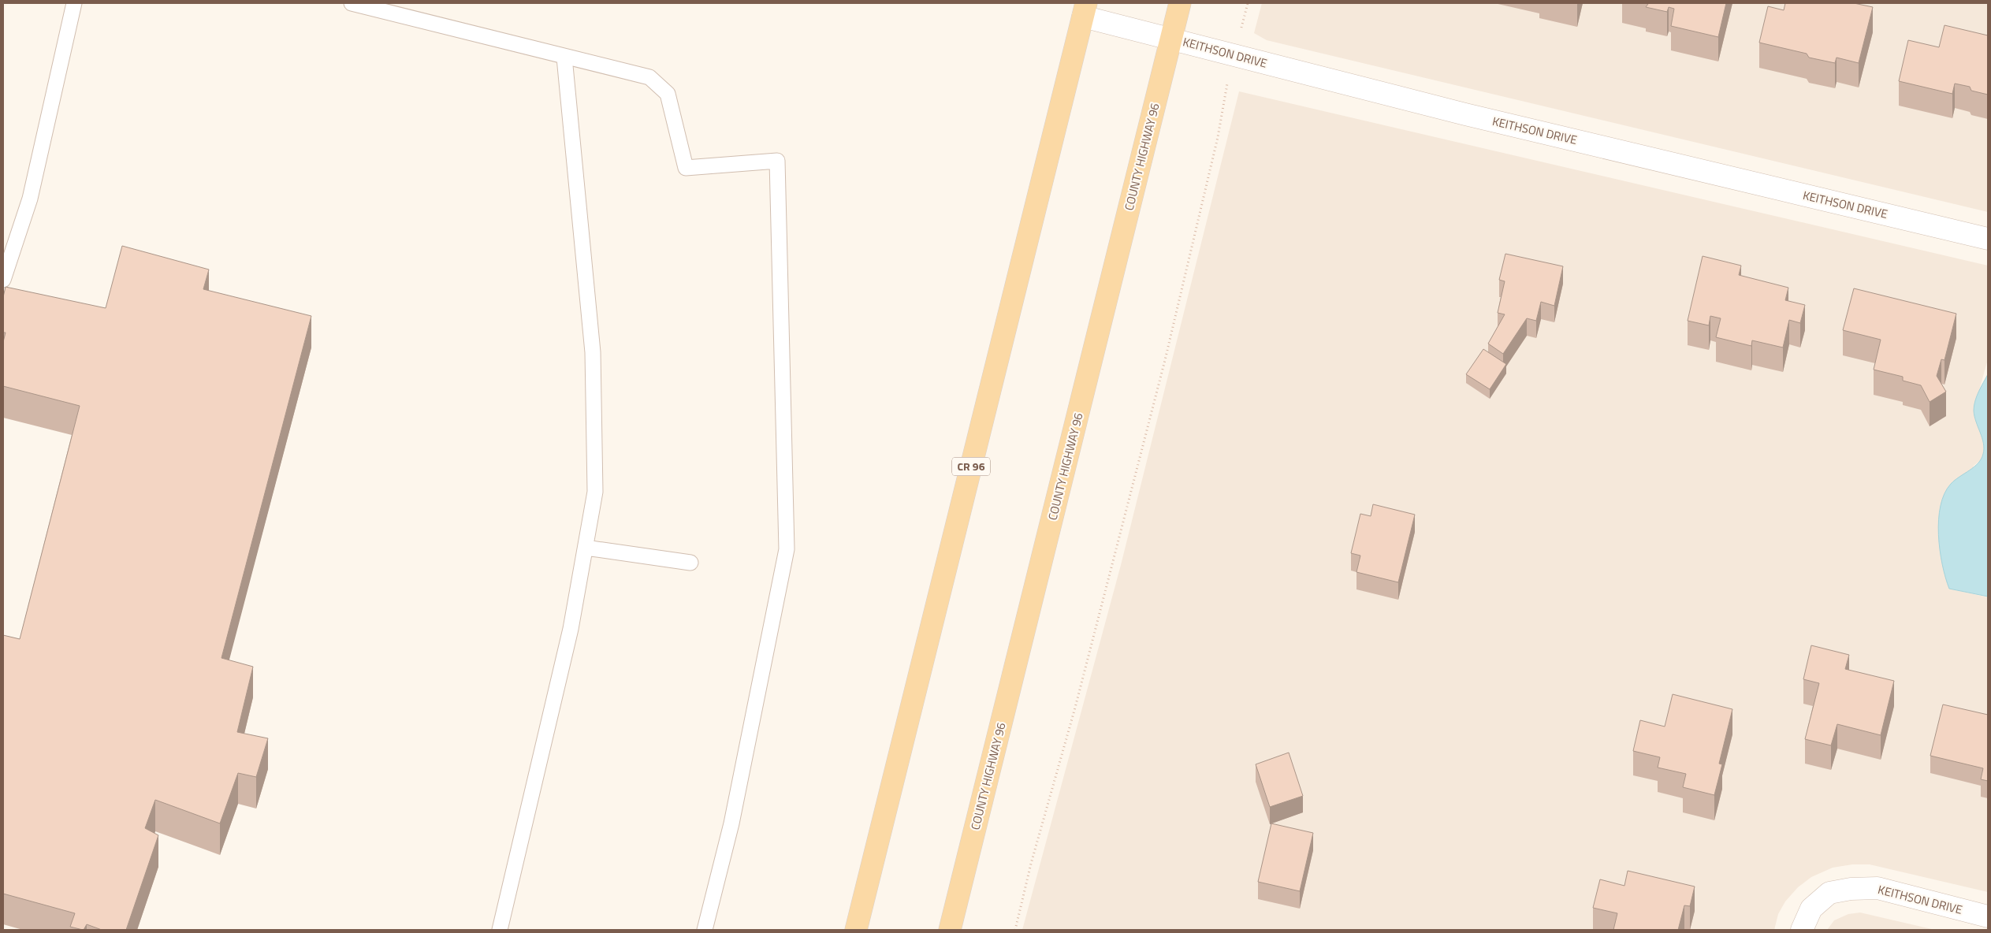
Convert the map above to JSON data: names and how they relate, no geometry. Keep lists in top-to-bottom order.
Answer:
{
  "streets": {
    "main road": ["COUNTY HIGHWAY 96", "CR 96"],
    "street": ["KEITHSON DRIVE"]
  },
  "crossings": [
    ["KEITHSON DRIVE", "COUNTY HIGHWAY 96"],
    ["KEITHSON DRIVE", "CR 96"]
  ]
}
